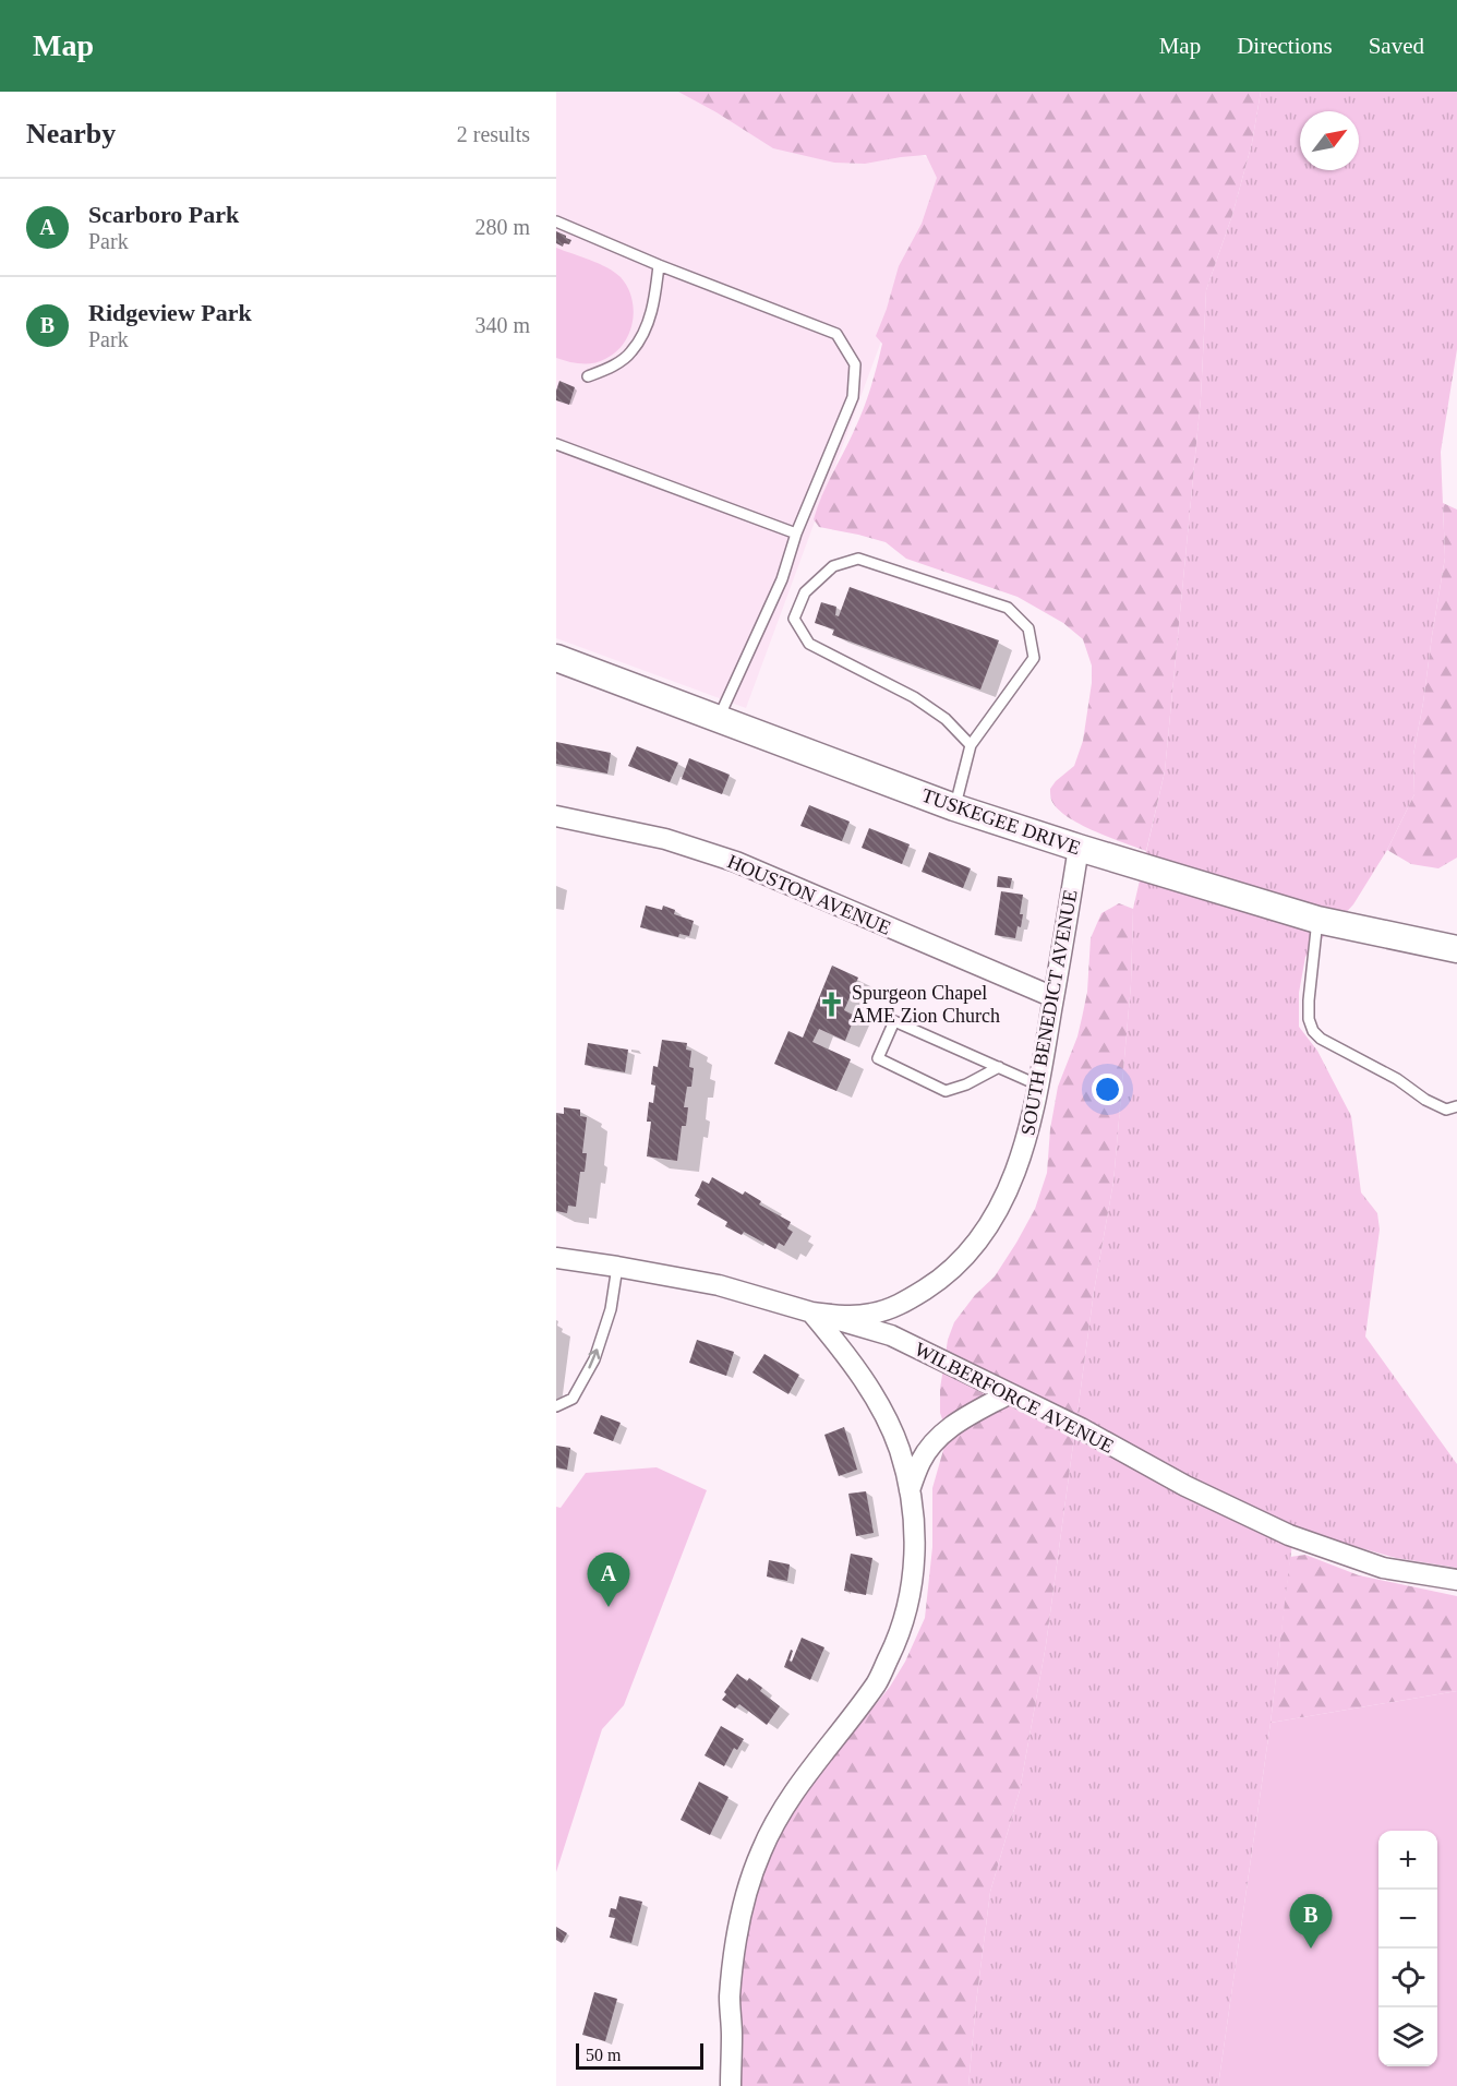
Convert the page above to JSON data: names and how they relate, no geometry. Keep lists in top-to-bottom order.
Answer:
{
  "streets": {
    "street": [
      "TUSKEGEE DRIVE",
      "HOUSTON AVENUE",
      "SOUTH BENEDICT AVENUE",
      "WILBERFORCE AVENUE"
    ]
  },
  "crossings": [
    ["TUSKEGEE DRIVE", "SOUTH BENEDICT AVENUE"],
    ["HOUSTON AVENUE", "SOUTH BENEDICT AVENUE"],
    ["SOUTH BENEDICT AVENUE", "WILBERFORCE AVENUE"]
  ],
  "places": {
    "church": ["Spurgeon Chapel AME Zion Church"]
  },
  "scale_bar": "50 m",
  "north": "top right",
  "page": {
    "header": "Map",
    "nav": ["Map", "Directions", "Saved"],
    "heading": ["Nearby", "2 results"],
    "list": [
      {
        "mark": "A",
        "name": "Scarboro Park",
        "note": "Park",
        "value": "280 m"
      },
      {
        "mark": "B",
        "name": "Ridgeview Park",
        "note": "Park",
        "value": "340 m"
      }
    ],
    "pins": ["A", "B"],
    "map_buttons": ["+", "−"],
    "scale": "50 m"
  }
}
